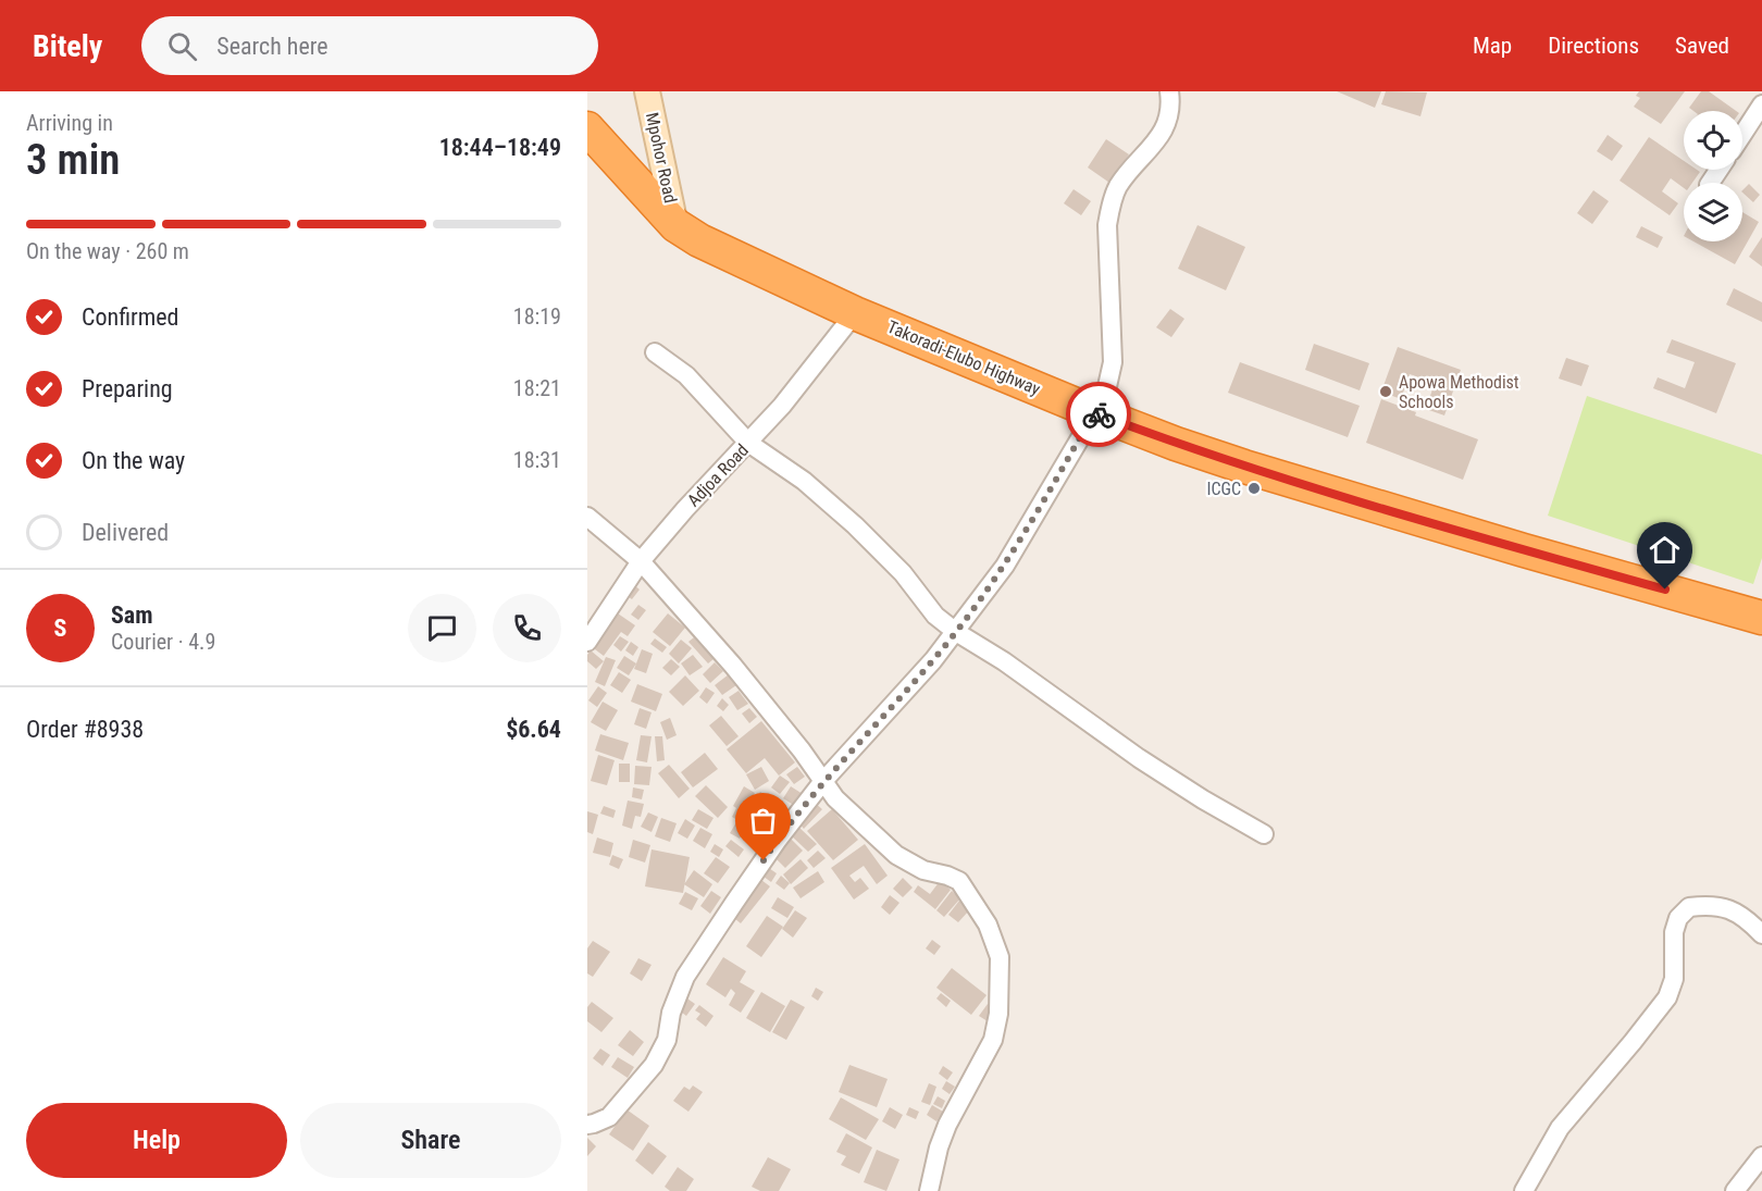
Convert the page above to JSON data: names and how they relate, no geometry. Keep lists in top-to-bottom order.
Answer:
{
  "streets": {
    "highway": ["Takoradi-Elubo Highway"],
    "main road": ["Mpohor Road"],
    "street": ["Adjoa Road"]
  },
  "crossings": [
    ["Mpohor Road", "Takoradi-Elubo Highway"],
    ["Takoradi-Elubo Highway", "Adjoa Road"]
  ],
  "places": ["Apowa Methodist Schools", "ICGC"],
  "page": {
    "header": "Bitely",
    "search": "Search here",
    "nav": ["Map", "Directions", "Saved"],
    "heading": ["3 min", "Arriving in", "18:44–18:49"],
    "panel": [
      "Sam",
      "Courier · 4.9",
      "Order #8938",
      "$6.64"
    ],
    "bar": "On the way · 260 m",
    "list": [
      ["Confirmed", "18:19"],
      ["Preparing", "18:21"],
      ["On the way", "18:31"],
      "Delivered"
    ],
    "round": "S",
    "buttons": ["Help", "Share"]
  }
}
